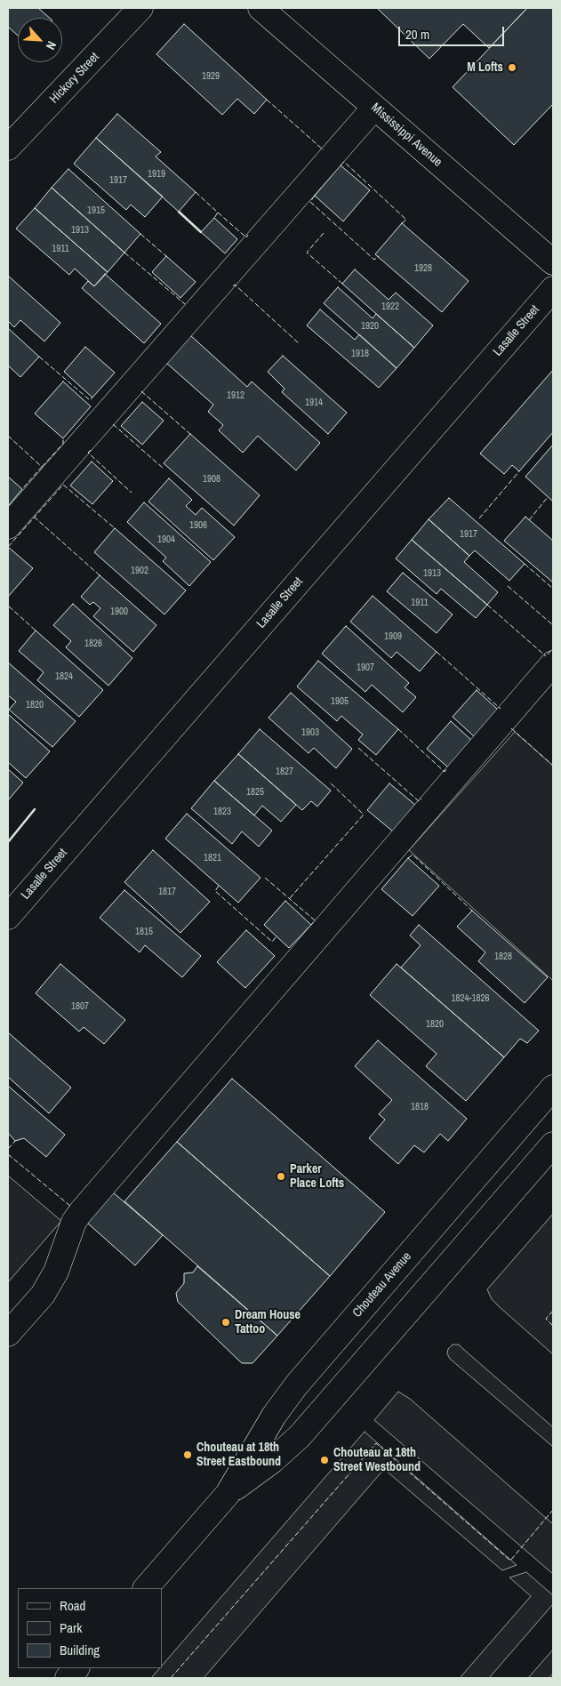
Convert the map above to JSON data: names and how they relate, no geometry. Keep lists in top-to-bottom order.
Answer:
{
  "streets": {
    "street": [
      "Hickory Street",
      "Mississippi Avenue",
      "Lasalle Street",
      "Chouteau Avenue"
    ]
  },
  "places": [
    "M Lofts",
    "Parker Place Lofts",
    "Dream House Tattoo",
    "Chouteau at 18th Street Eastbound",
    "Chouteau at 18th Street Westbound"
  ],
  "house_numbers": [
    "1929",
    "1919",
    "1917",
    "1915",
    "1913",
    "1911",
    "1928",
    "1922",
    "1920",
    "1918",
    "1912",
    "1914",
    "1908",
    "1906",
    "1917",
    "1904",
    "1902",
    "1913",
    "1911",
    "1900",
    "1909",
    "1826",
    "1907",
    "1824",
    "1905",
    "1820",
    "1903",
    "1827",
    "1825",
    "1823",
    "1821",
    "1817",
    "1815",
    "1828",
    "1824-1826",
    "1807",
    "1820",
    "1818"
  ],
  "legend": ["Road", "Park", "Building"],
  "scale_bar": "20 m",
  "north": "bottom right"
}
